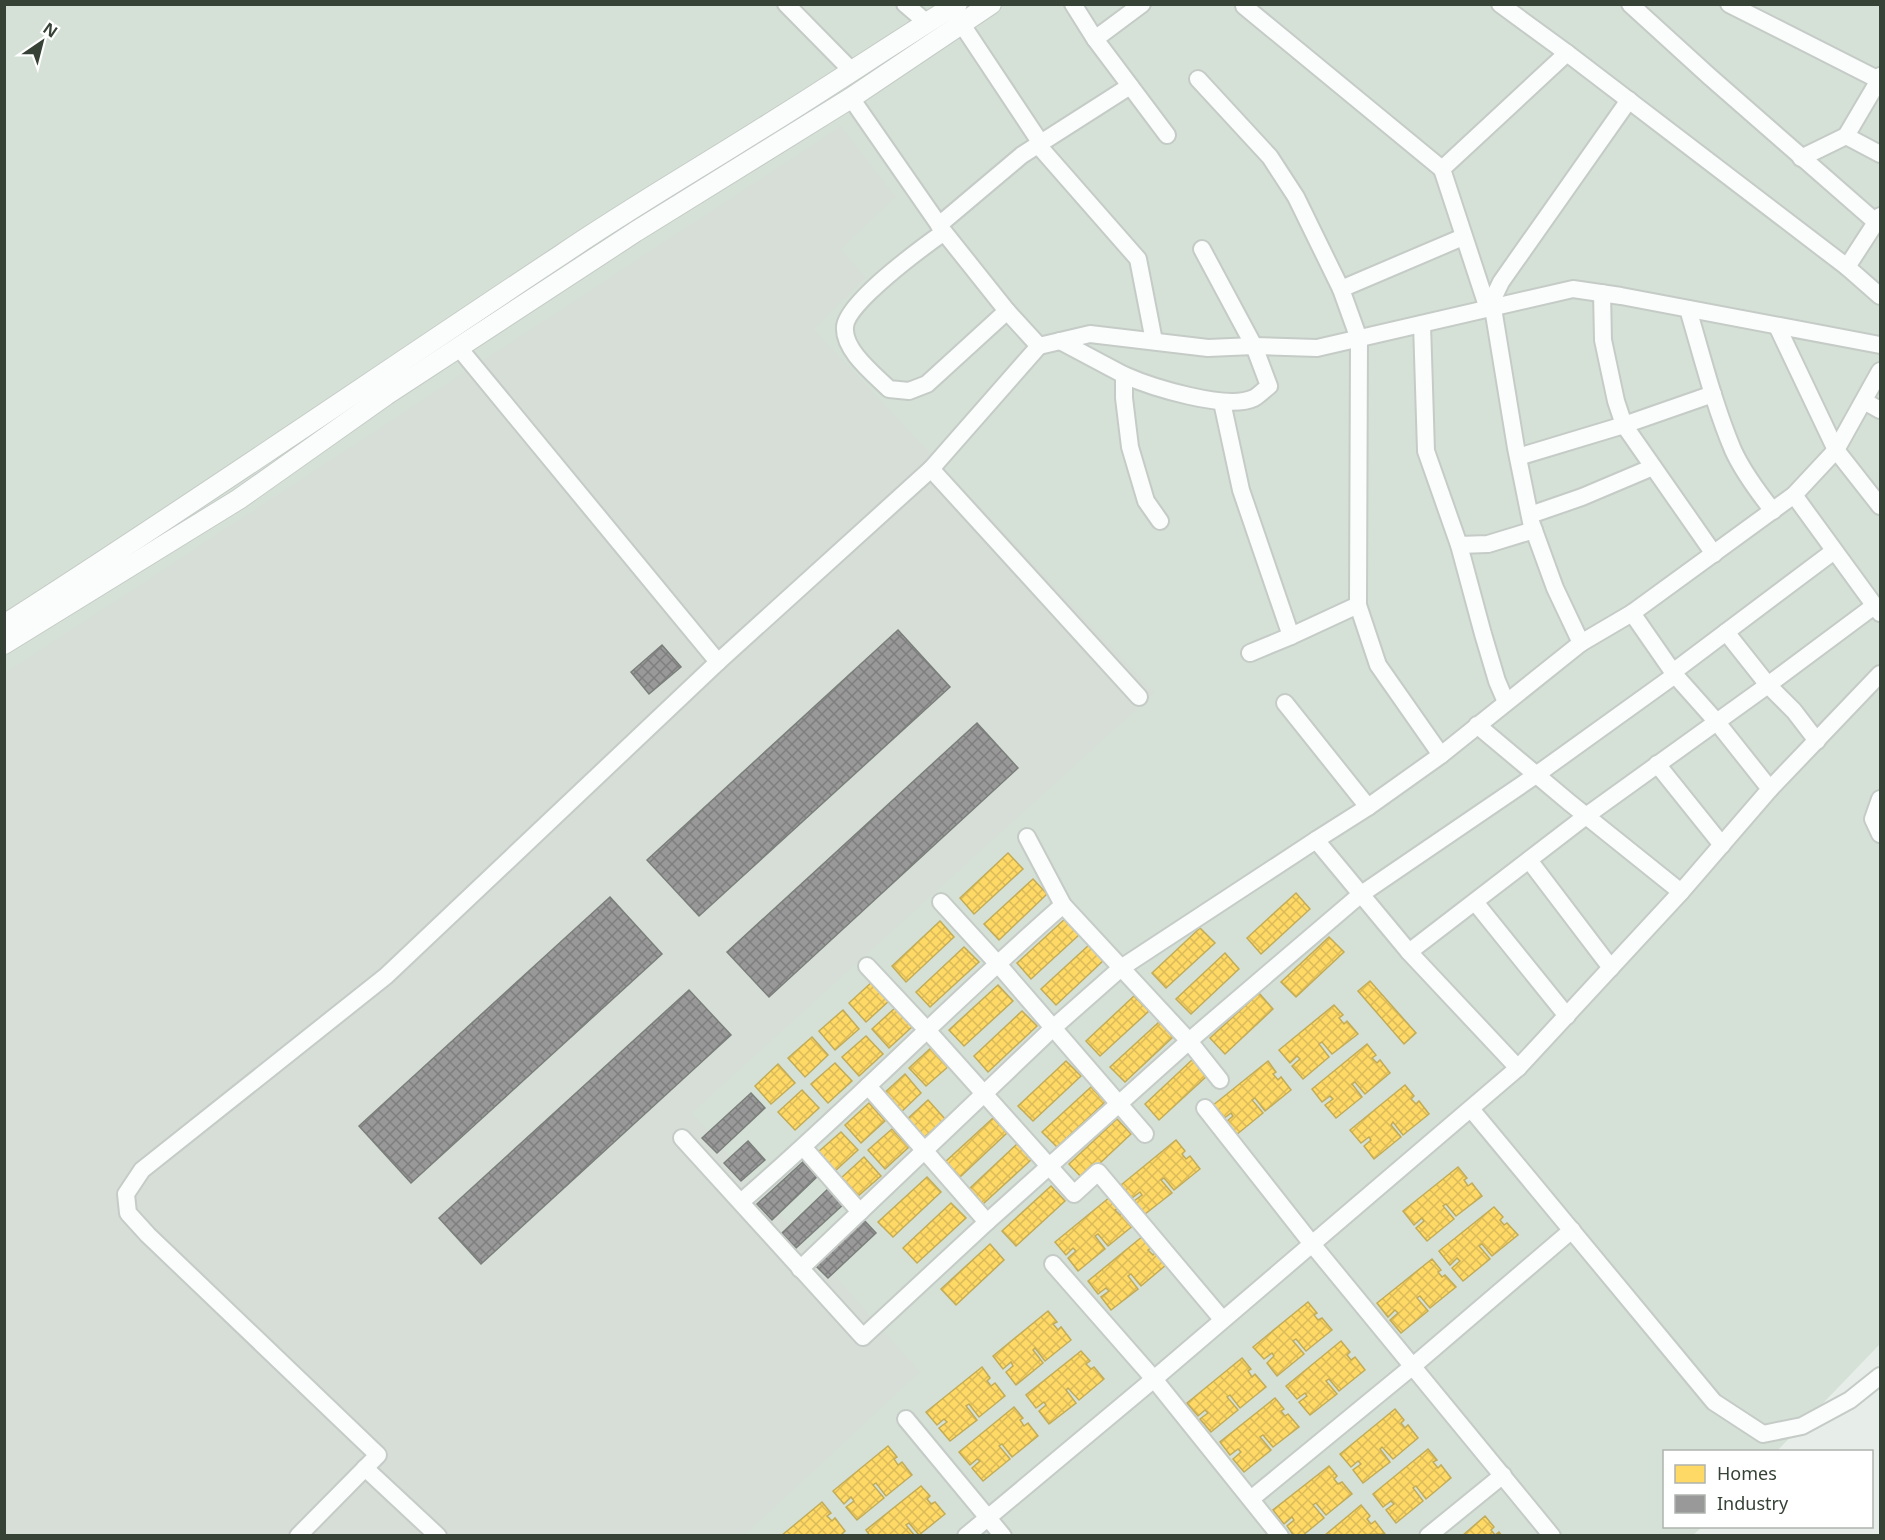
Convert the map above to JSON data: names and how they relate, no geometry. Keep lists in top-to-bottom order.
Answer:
{
  "legend": ["Homes", "Industry"],
  "north": "top right"
}
